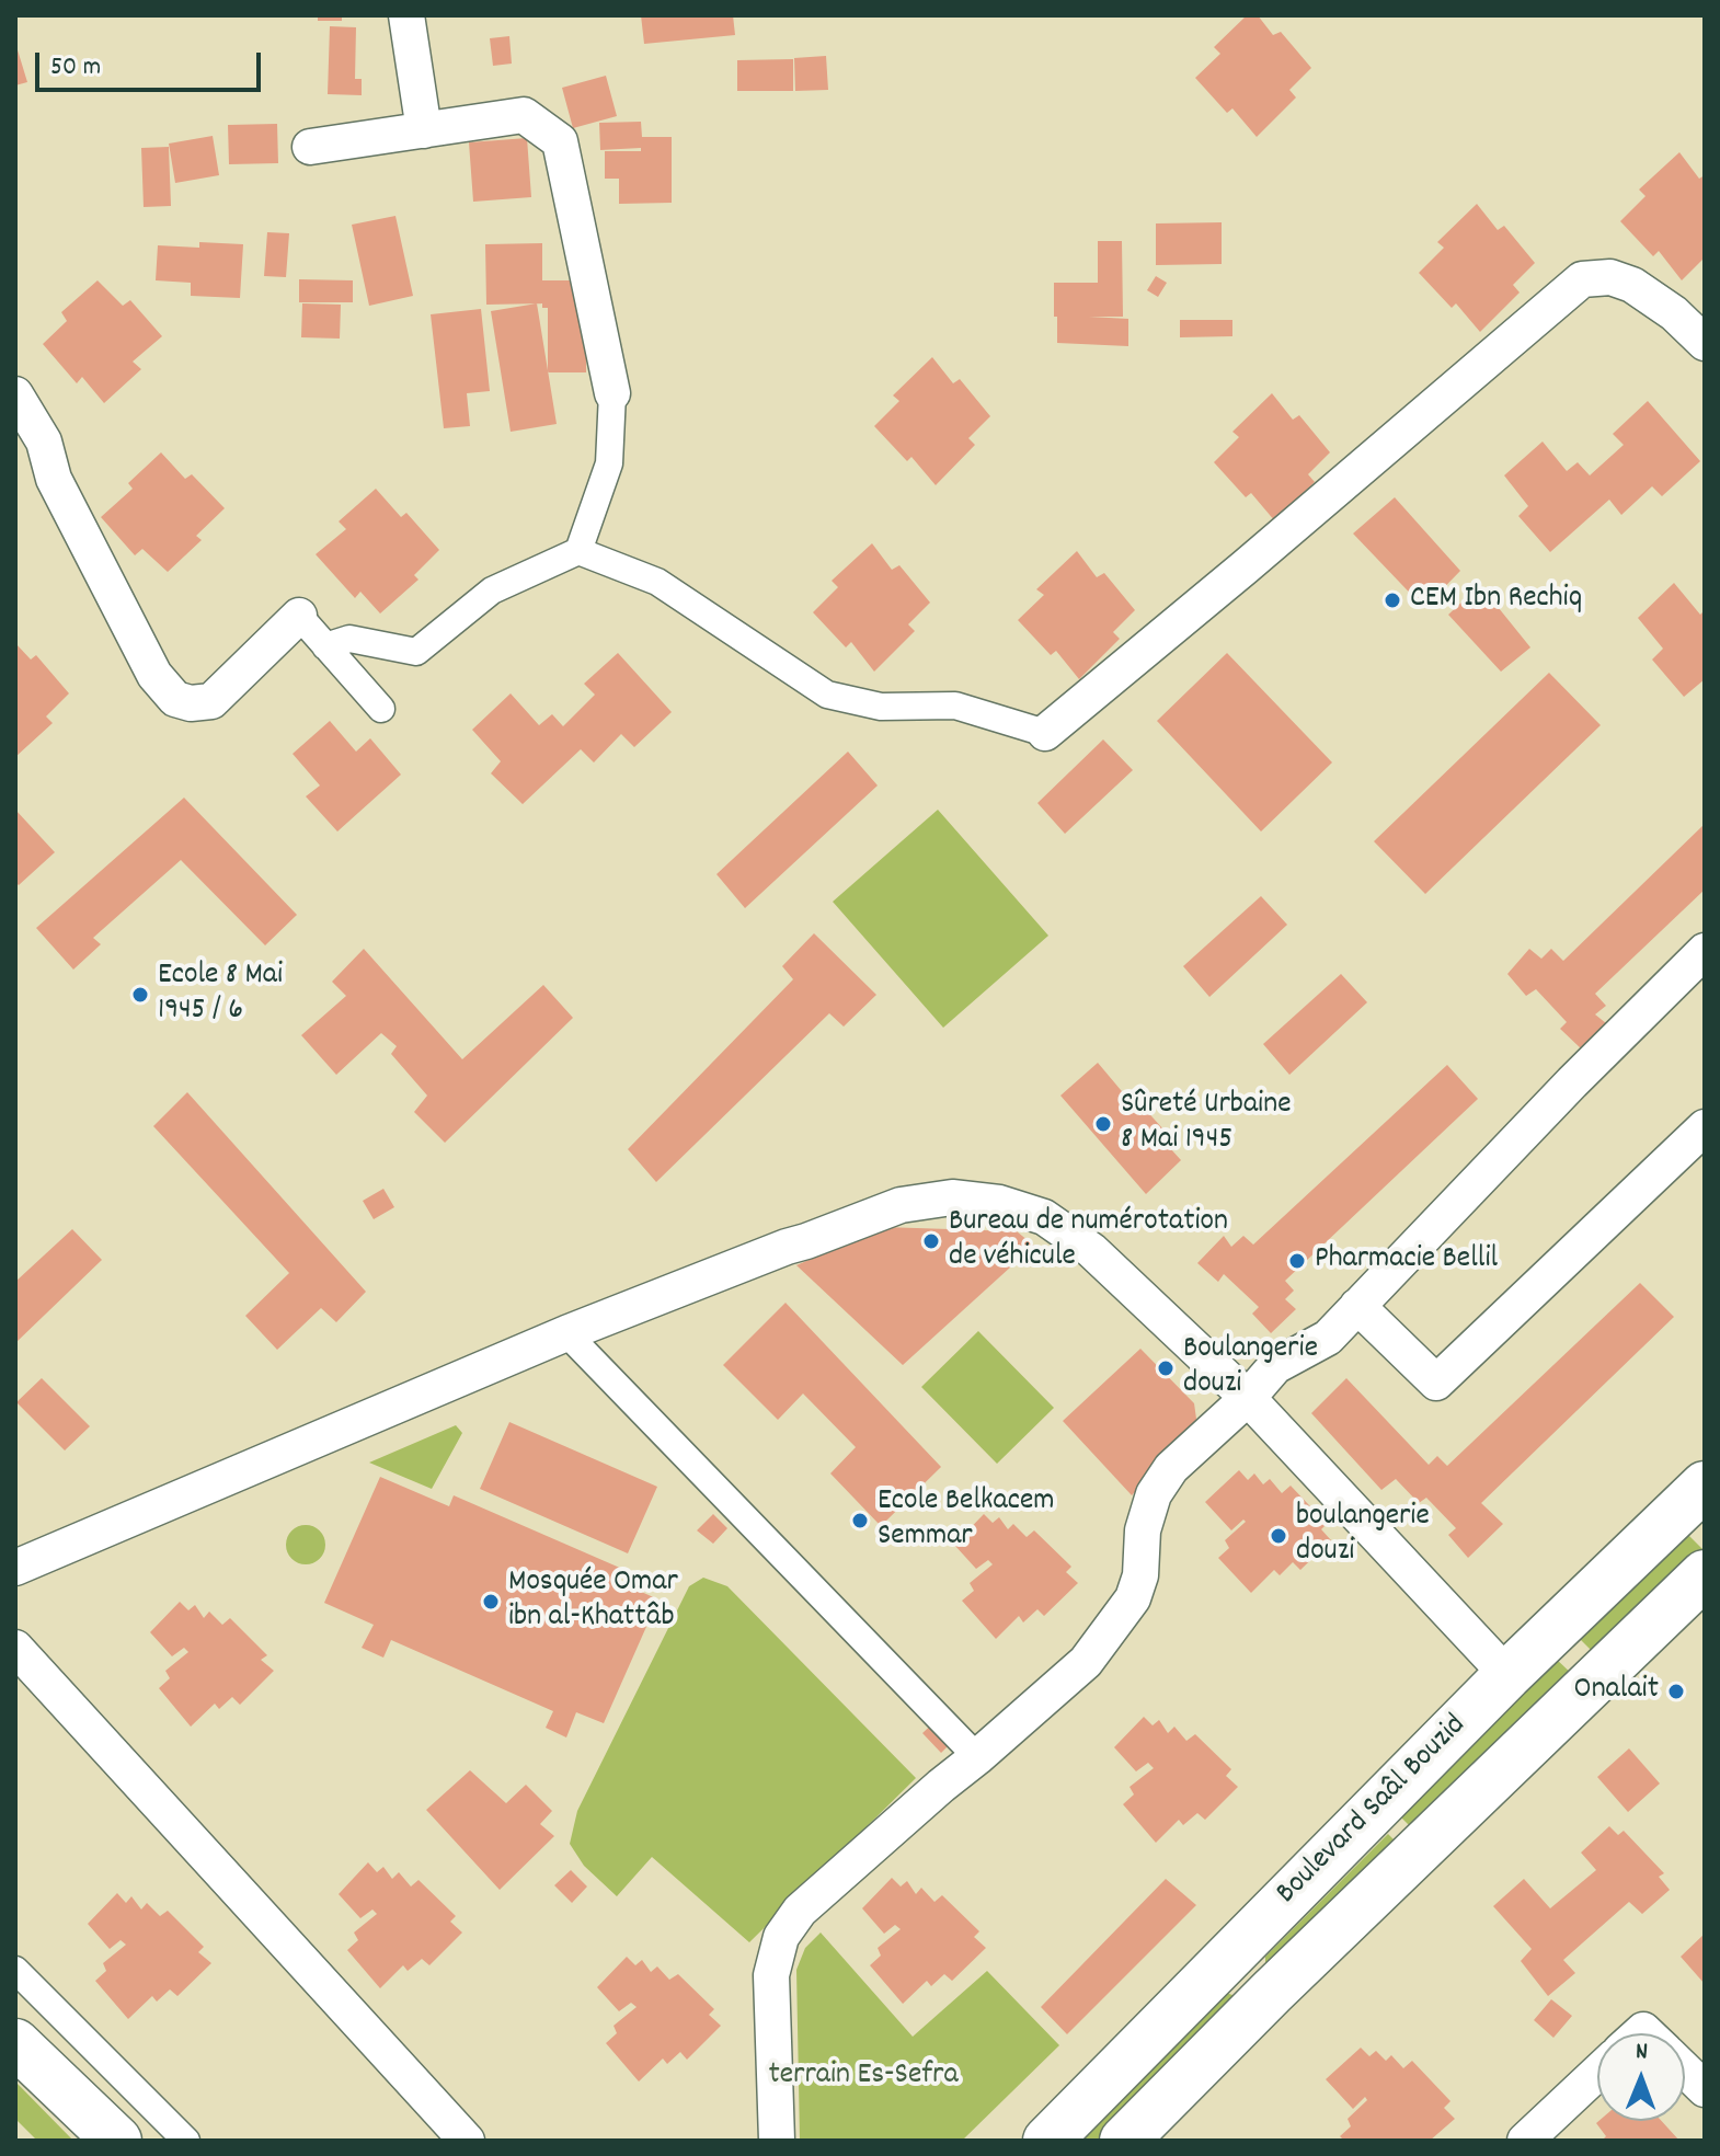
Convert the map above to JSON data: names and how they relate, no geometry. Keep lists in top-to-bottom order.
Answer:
{
  "streets": {
    "main road": ["Boulevard Saâl Bouzid"]
  },
  "parks": ["terrain Es-Sefra"],
  "places": [
    "CEM Ibn Rechiq",
    "Ecole 8 Mai 1945 / 6",
    "Sûreté Urbaine 8 Mai 1945",
    "Bureau de numérotation de véhicule",
    "Pharmacie Bellil",
    "Boulangerie douzi",
    "Ecole Belkacem Semmar",
    "boulangerie douzi",
    "Mosquée Omar ibn al-Khattâb",
    "Onalait"
  ],
  "scale_bar": "50 m",
  "north": "top"
}
